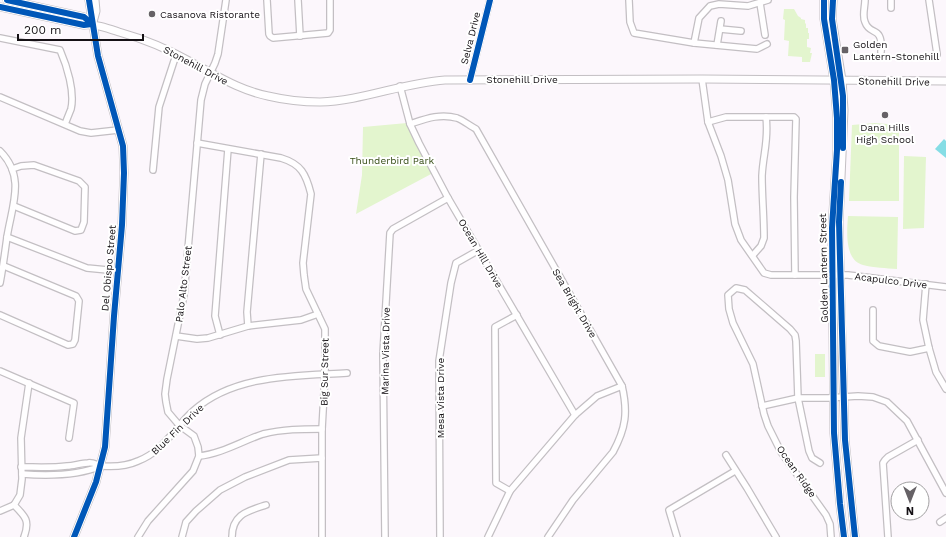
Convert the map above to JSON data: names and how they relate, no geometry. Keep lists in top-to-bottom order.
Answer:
{
  "streets": {
    "main road": ["Stonehill Drive", "Del Obispo Street", "Golden Lantern Street"],
    "street": [
      "Selva Drive",
      "Ocean Hill Drive",
      "Acapulco Drive",
      "Palo Alto Street",
      "Sea Bright Drive",
      "Marina Vista Drive",
      "Big Sur Street",
      "Mesa Vista Drive",
      "Blue Fin Drive",
      "Ocean Ridge"
    ]
  },
  "crossings": [
    ["Selva Drive", "Stonehill Drive"],
    ["Stonehill Drive", "Ocean Hill Drive"],
    ["Stonehill Drive", "Del Obispo Street"],
    ["Stonehill Drive", "Golden Lantern Street"],
    ["Stonehill Drive", "Palo Alto Street"],
    ["Ocean Hill Drive", "Sea Bright Drive"],
    ["Ocean Hill Drive", "Marina Vista Drive"],
    ["Ocean Hill Drive", "Mesa Vista Drive"],
    ["Del Obispo Street", "Blue Fin Drive"],
    ["Golden Lantern Street", "Acapulco Drive"],
    ["Palo Alto Street", "Blue Fin Drive"],
    ["Big Sur Street", "Blue Fin Drive"]
  ],
  "parks": ["Thunderbird Park"],
  "places": {
    "other": ["Casanova Ristorante", "Dana Hills High School"],
    "transit": ["Golden Lantern-Stonehill"]
  },
  "scale_bar": "200 m",
  "north": "bottom"
}
